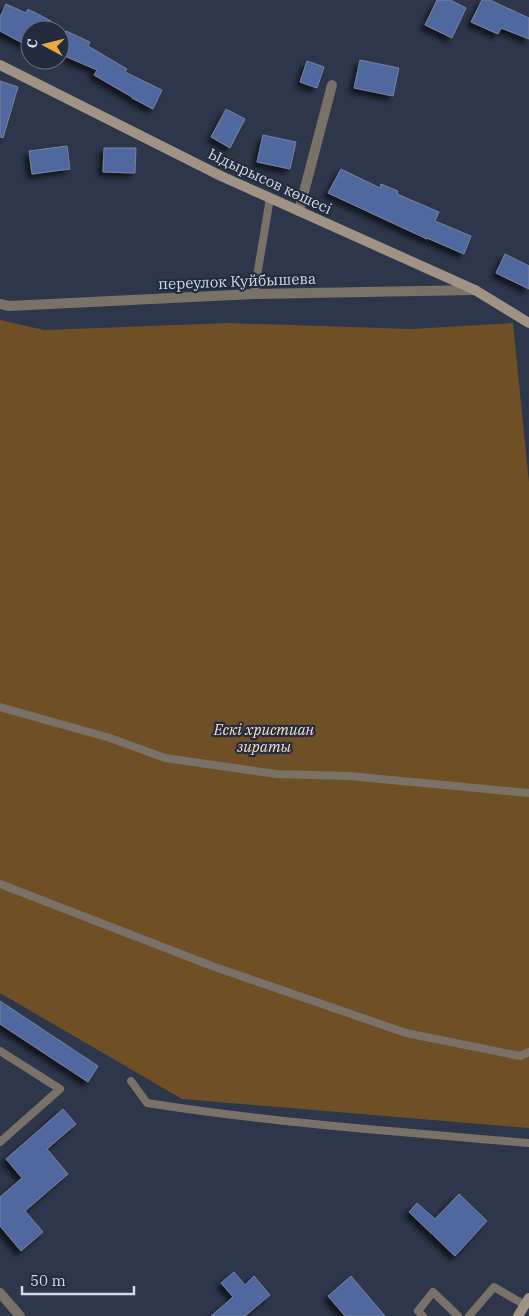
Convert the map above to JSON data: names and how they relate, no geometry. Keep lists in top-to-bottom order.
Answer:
{
  "streets": {
    "street": ["Ыдырысов көшесі", "переулок Куйбышева"]
  },
  "crossings": [
    ["Ыдырысов көшесі", "переулок Куйбышева"]
  ],
  "parks": ["Ескі христиан зираты"],
  "scale_bar": "50 m",
  "north": "left"
}
